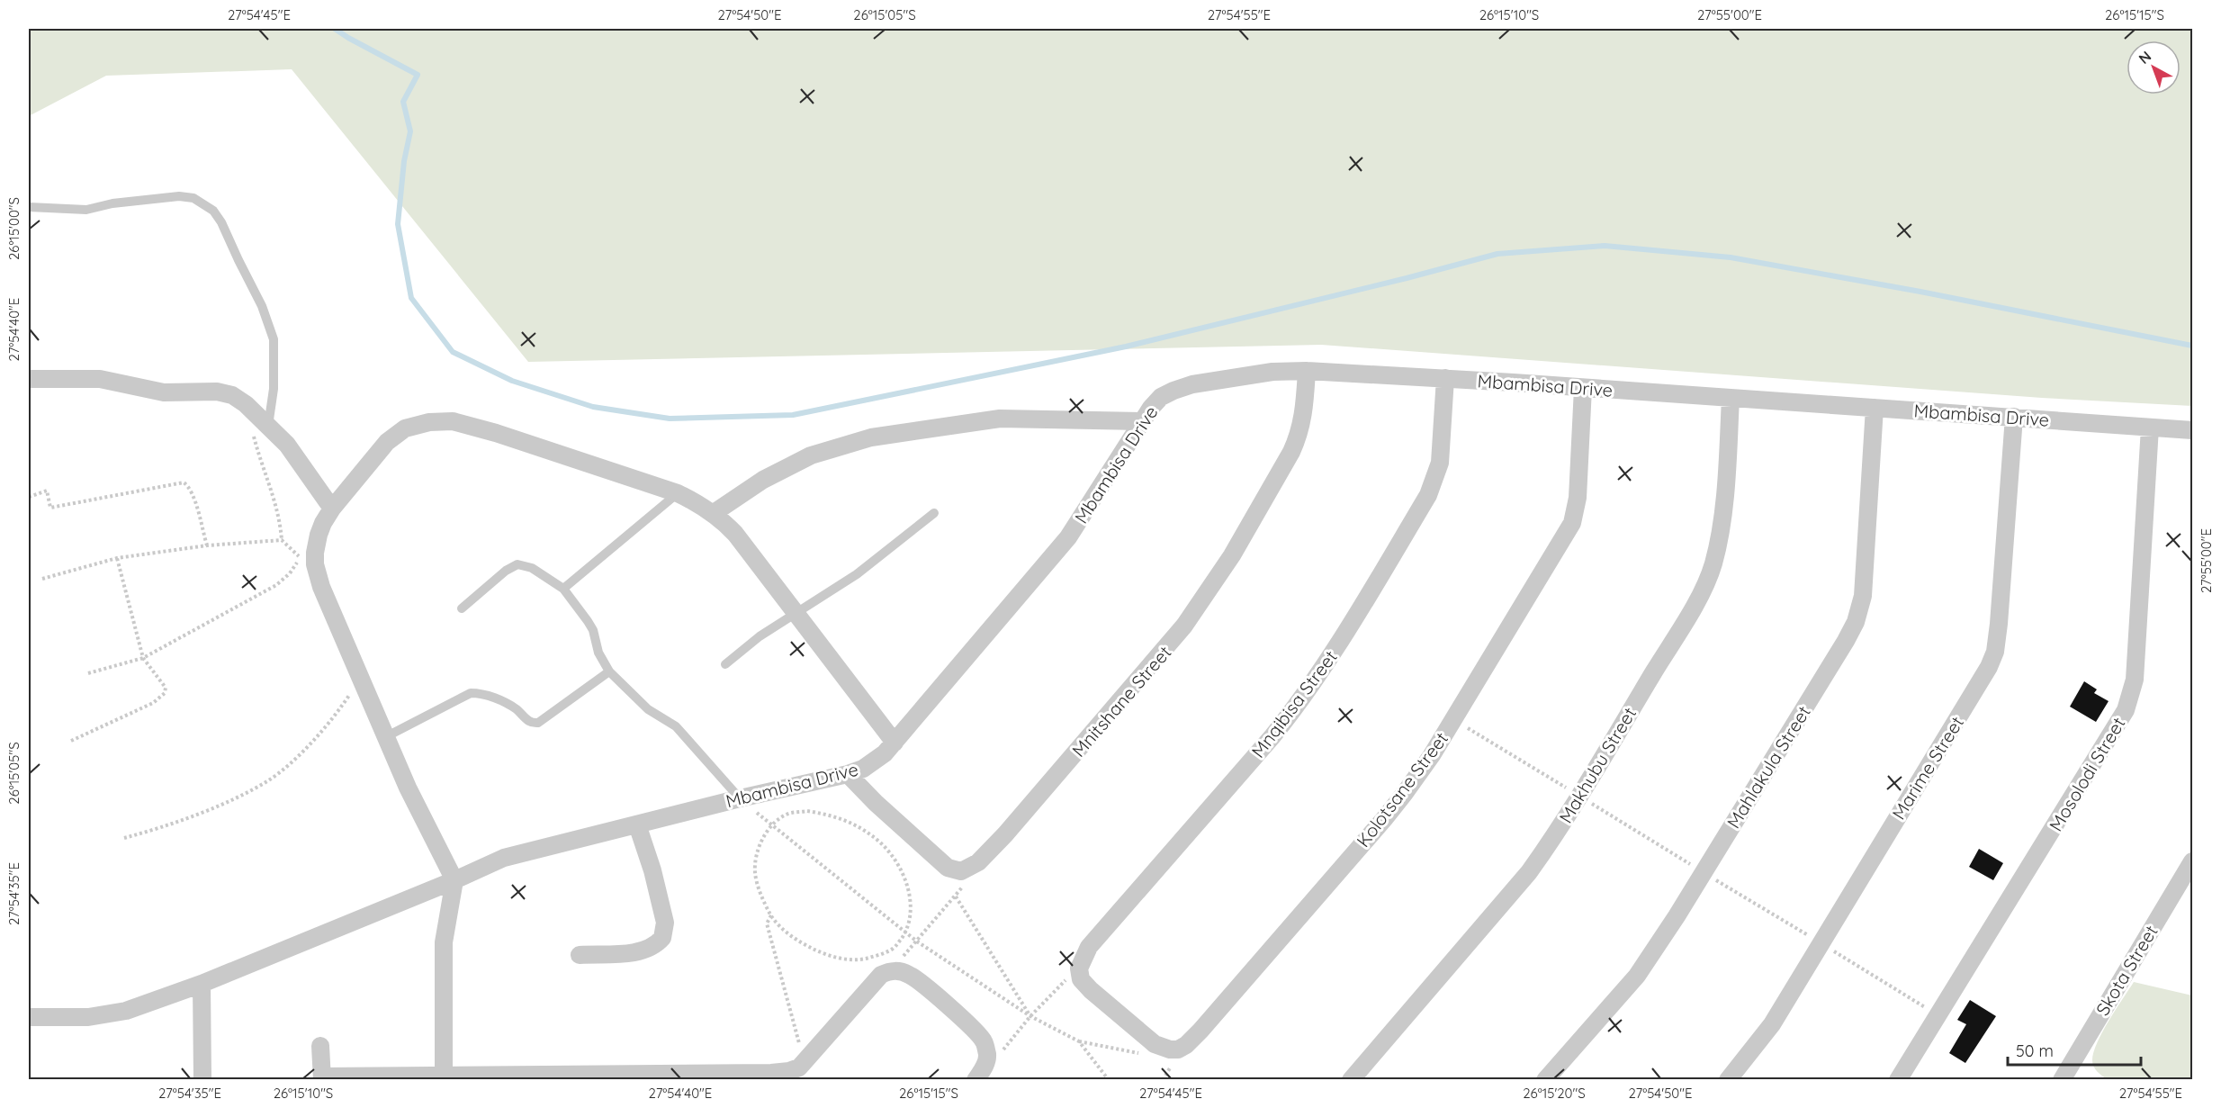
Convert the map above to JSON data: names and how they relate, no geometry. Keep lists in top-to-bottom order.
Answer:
{
  "streets": {
    "street": [
      "Mbambisa Drive",
      "Mnitshane Street",
      "Mnqibisa Street",
      "Makhubu Street",
      "Mahlakula Street",
      "Marime Street",
      "Mosolodi Street",
      "Kolotsane Street",
      "Skota Street"
    ]
  },
  "crossings": [
    ["Mbambisa Drive", "Mnitshane Street"],
    ["Mbambisa Drive", "Mnqibisa Street"],
    ["Mbambisa Drive", "Makhubu Street"],
    ["Mbambisa Drive", "Mahlakula Street"],
    ["Mbambisa Drive", "Marime Street"],
    ["Mbambisa Drive", "Mosolodi Street"],
    ["Mbambisa Drive", "Kolotsane Street"],
    ["Mnqibisa Street", "Kolotsane Street"]
  ],
  "scale_bar": "50 m",
  "north": "top left",
  "coordinates": [
    "27°54'45\"E",
    "27°54'50\"E",
    "26°15'05\"S",
    "27°54'55\"E",
    "26°15'10\"S",
    "27°55'00\"E",
    "26°15'15\"S",
    "26°15'00\"S",
    "27°54'40\"E",
    "27°54'35\"E",
    "26°15'20\"S"
  ]
}
